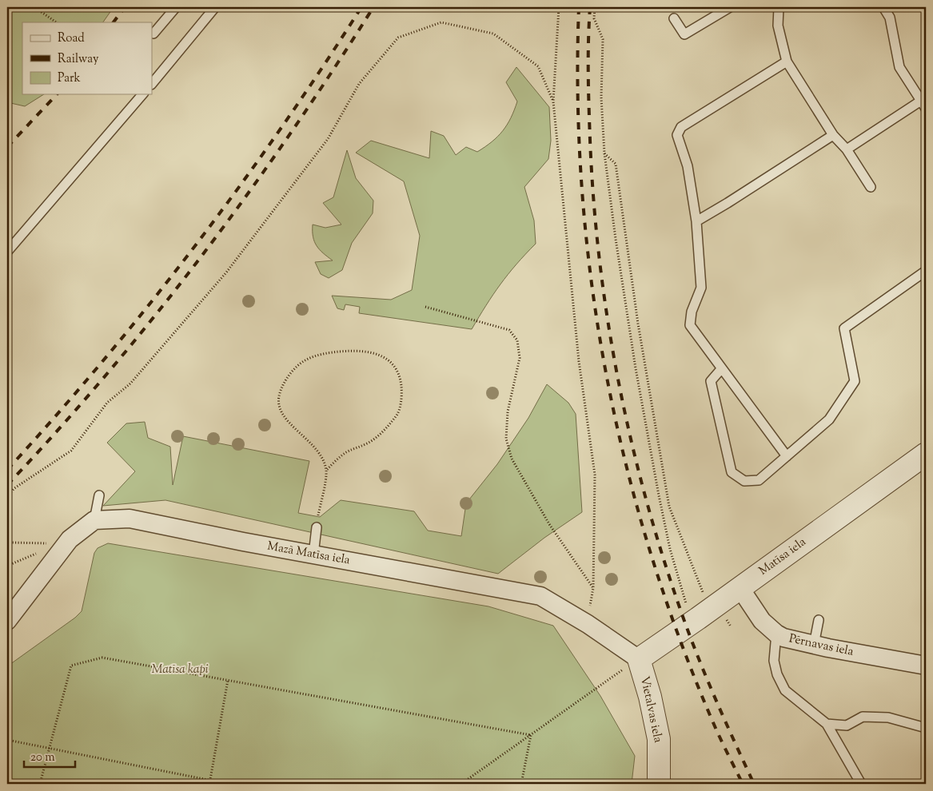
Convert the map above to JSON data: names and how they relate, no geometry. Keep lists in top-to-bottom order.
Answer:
{
  "streets": {
    "street": [
      "Mazā Matīsa iela",
      "Matīsa iela",
      "Pērnavas iela",
      "Vietalvas iela"
    ]
  },
  "crossings": [
    ["Mazā Matīsa iela", "Matīsa iela"],
    ["Mazā Matīsa iela", "Vietalvas iela"],
    ["Matīsa iela", "Pērnavas iela"],
    ["Matīsa iela", "Vietalvas iela"]
  ],
  "parks": ["Matīsa kapi"],
  "legend": ["Road", "Railway", "Park"],
  "scale_bar": "20 m"
}
